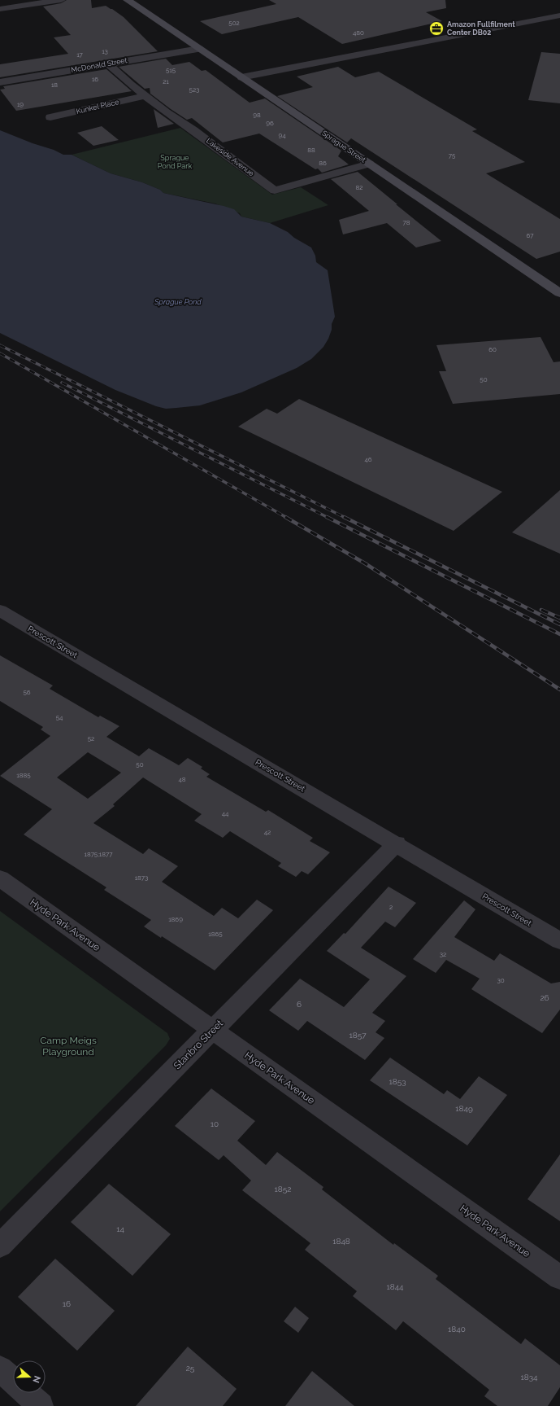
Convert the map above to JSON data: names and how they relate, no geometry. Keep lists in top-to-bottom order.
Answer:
{
  "streets": {
    "main road": ["Sprague Street"],
    "street": [
      "McDonald Street",
      "Kunkel Place",
      "Lakeside Avenue",
      "Prescott Street",
      "Hyde Park Avenue",
      "Stanbro Street"
    ]
  },
  "crossings": [
    ["McDonald Street", "Sprague Street"],
    ["McDonald Street", "Lakeside Avenue"],
    ["Kunkel Place", "Lakeside Avenue"],
    ["Sprague Street", "Lakeside Avenue"],
    ["Prescott Street", "Stanbro Street"],
    ["Hyde Park Avenue", "Stanbro Street"]
  ],
  "water": ["Sprague Pond"],
  "parks": ["Sprague Pond Park", "Camp Meigs Playground"],
  "places": {
    "office": ["Amazon Fullfilment Center DB02"]
  },
  "house_numbers": [
    "502",
    "480",
    "13",
    "17",
    "515",
    "16",
    "21",
    "18",
    "523",
    "19",
    "98",
    "96",
    "94",
    "88",
    "75",
    "86",
    "82",
    "78",
    "67",
    "60",
    "50",
    "46",
    "56",
    "54",
    "52",
    "50",
    "1885",
    "48",
    "44",
    "42",
    "1875;1877",
    "1873",
    "2",
    "1869",
    "1865",
    "32",
    "30",
    "26",
    "6",
    "1857",
    "1853",
    "1849",
    "10",
    "1852",
    "14",
    "1848",
    "1844",
    "16",
    "1840",
    "25",
    "1834"
  ],
  "north": "right"
}
